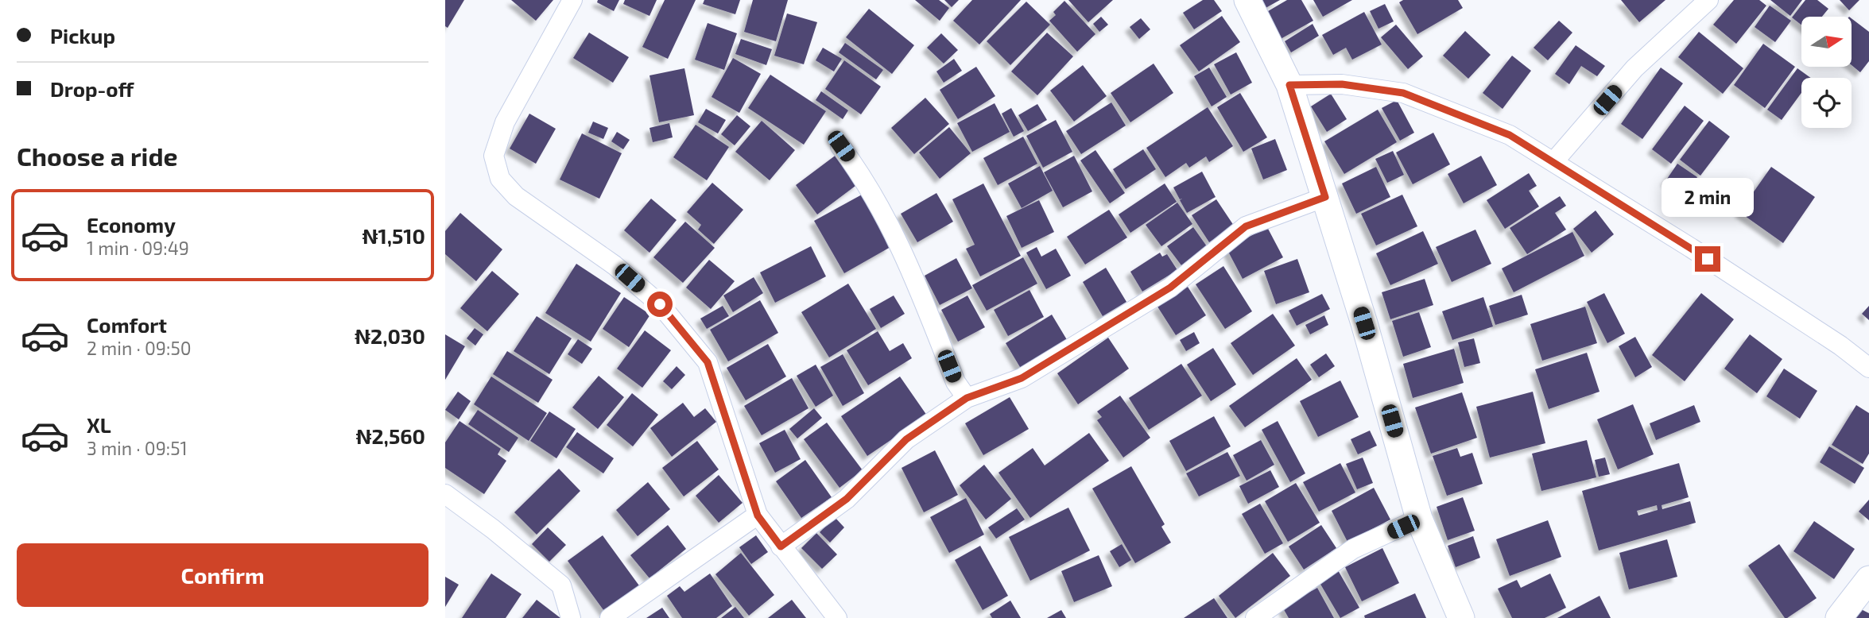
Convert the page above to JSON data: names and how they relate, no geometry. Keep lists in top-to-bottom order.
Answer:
{
  "north": "right",
  "page": {
    "banner": ["Pickup", "Drop-off"],
    "heading": "Choose a ride",
    "bubble": "2 min",
    "list": [
      {
        "name": "Economy",
        "note": "1 min · 09:49",
        "value": "₦1,510"
      },
      {
        "name": "Comfort",
        "note": "2 min · 09:50",
        "value": "₦2,030"
      },
      {
        "name": "XL",
        "note": "3 min · 09:51",
        "value": "₦2,560"
      }
    ],
    "buttons": "Confirm"
  }
}
